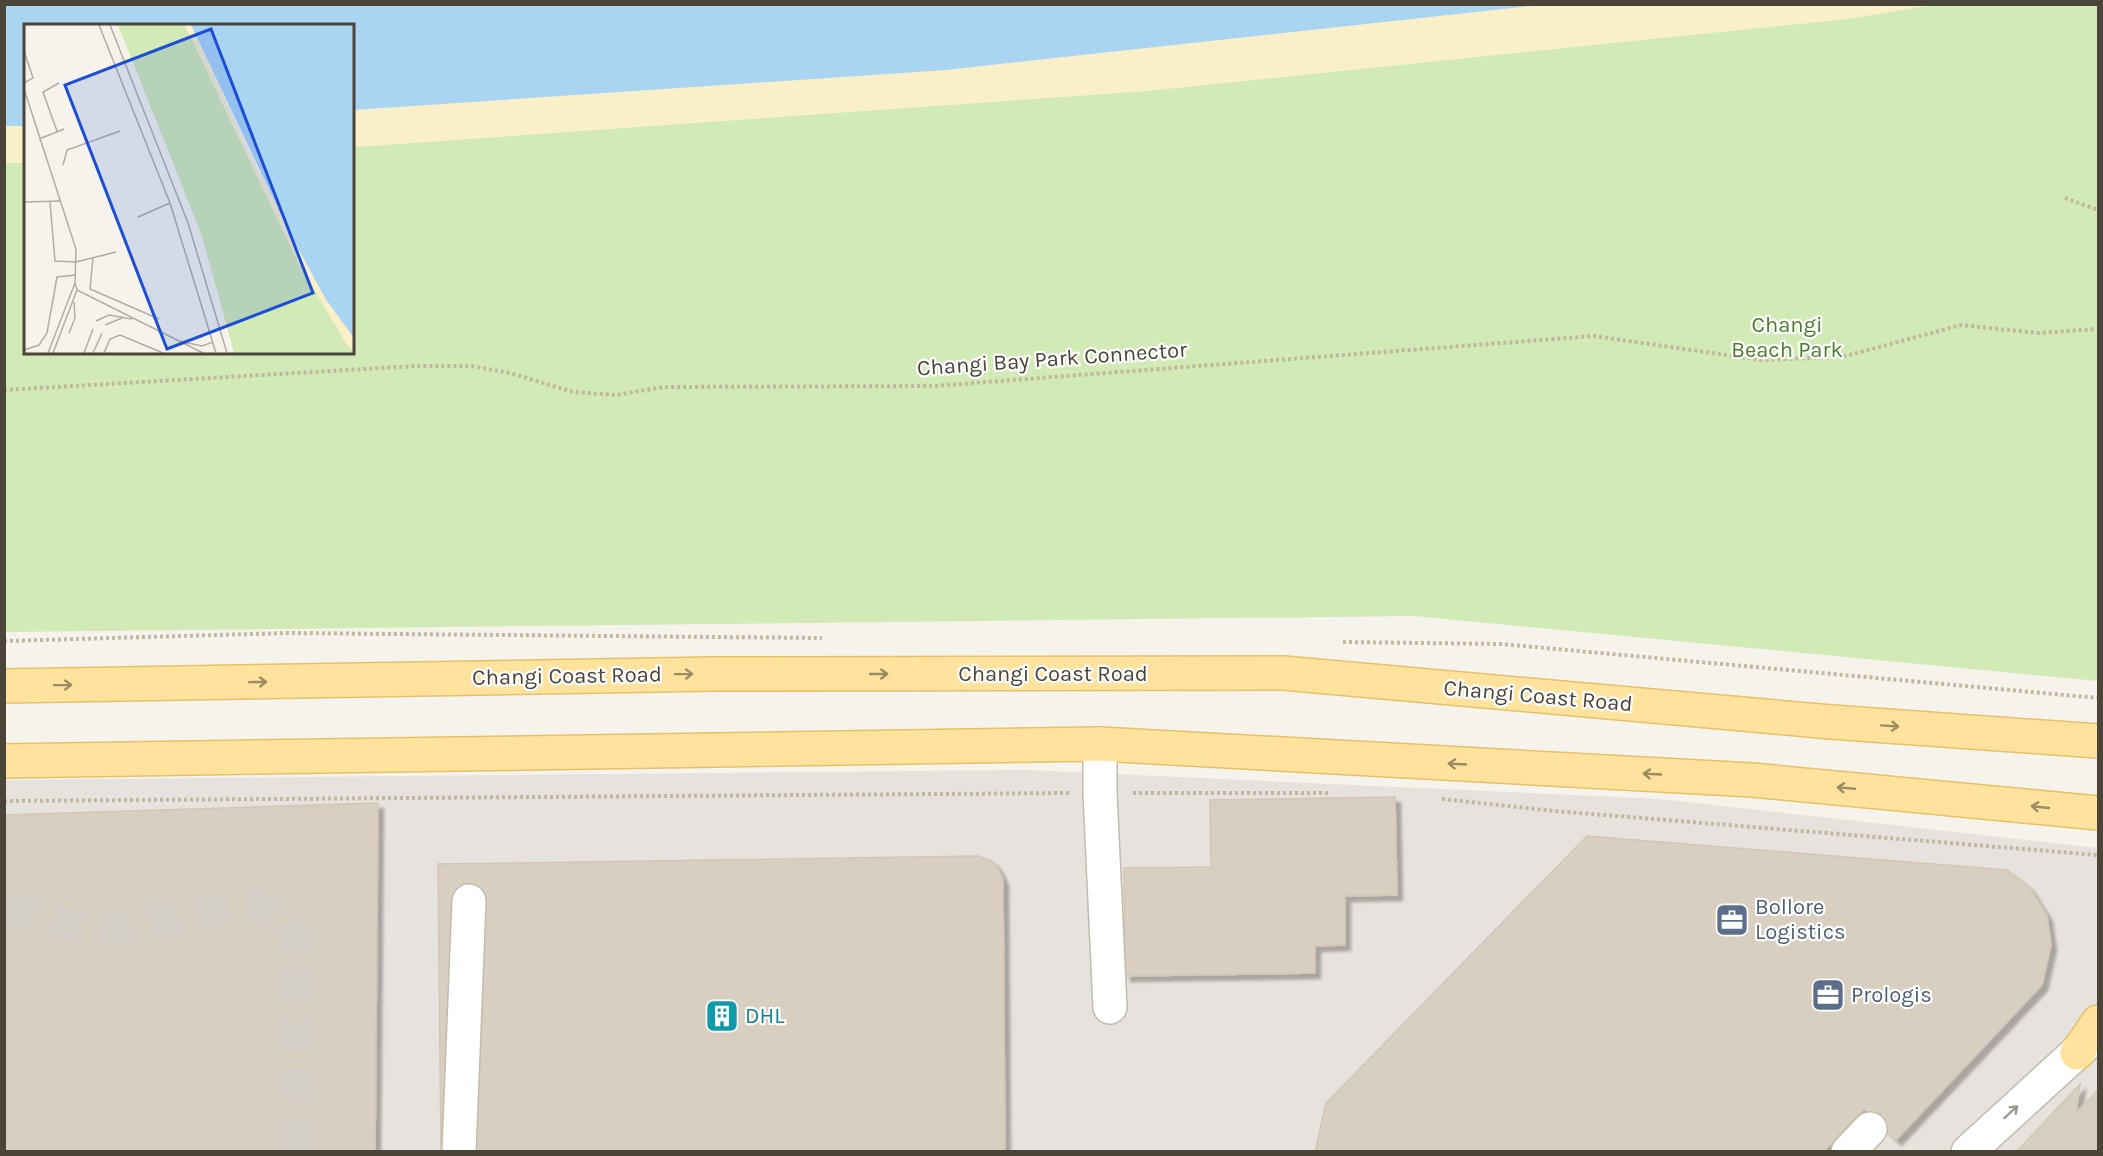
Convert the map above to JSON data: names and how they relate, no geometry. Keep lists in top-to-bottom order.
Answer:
{
  "streets": {
    "main road": ["Changi Coast Road"],
    "path": ["Changi Bay Park Connector"]
  },
  "parks": ["Changi Beach Park"],
  "places": {
    "office": ["Bollore Logistics", "Prologis"],
    "building": ["DHL"]
  }
}
